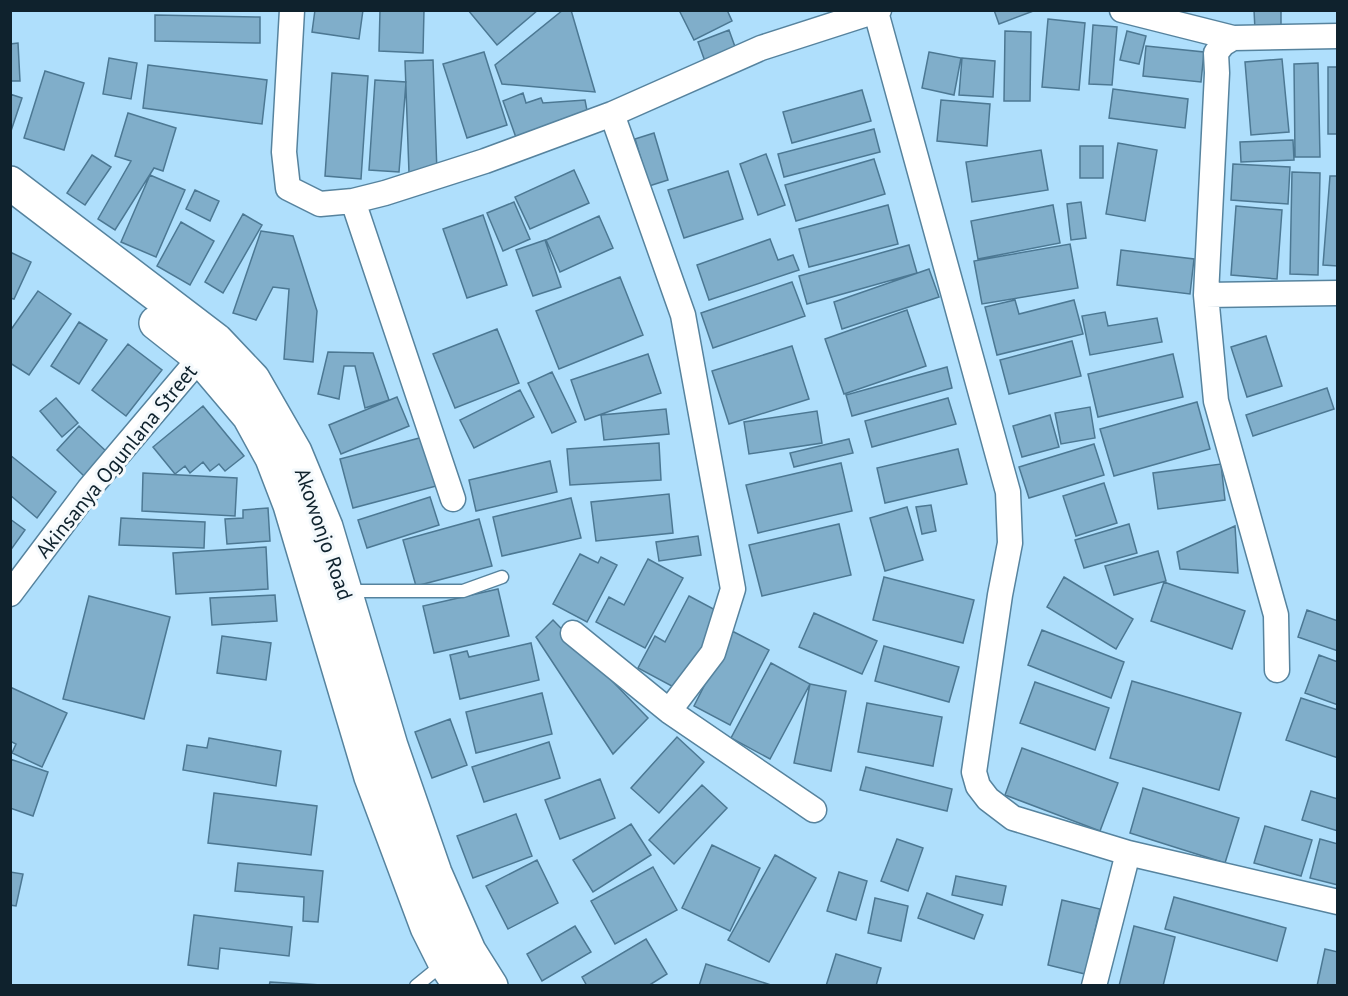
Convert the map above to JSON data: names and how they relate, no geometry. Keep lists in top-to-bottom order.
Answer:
{
  "streets": {
    "main road": ["Akowonjo Road"],
    "street": ["Akinsanya Ogunlana Street"]
  },
  "crossings": [
    ["Akinsanya Ogunlana Street", "Akowonjo Road"]
  ]
}
